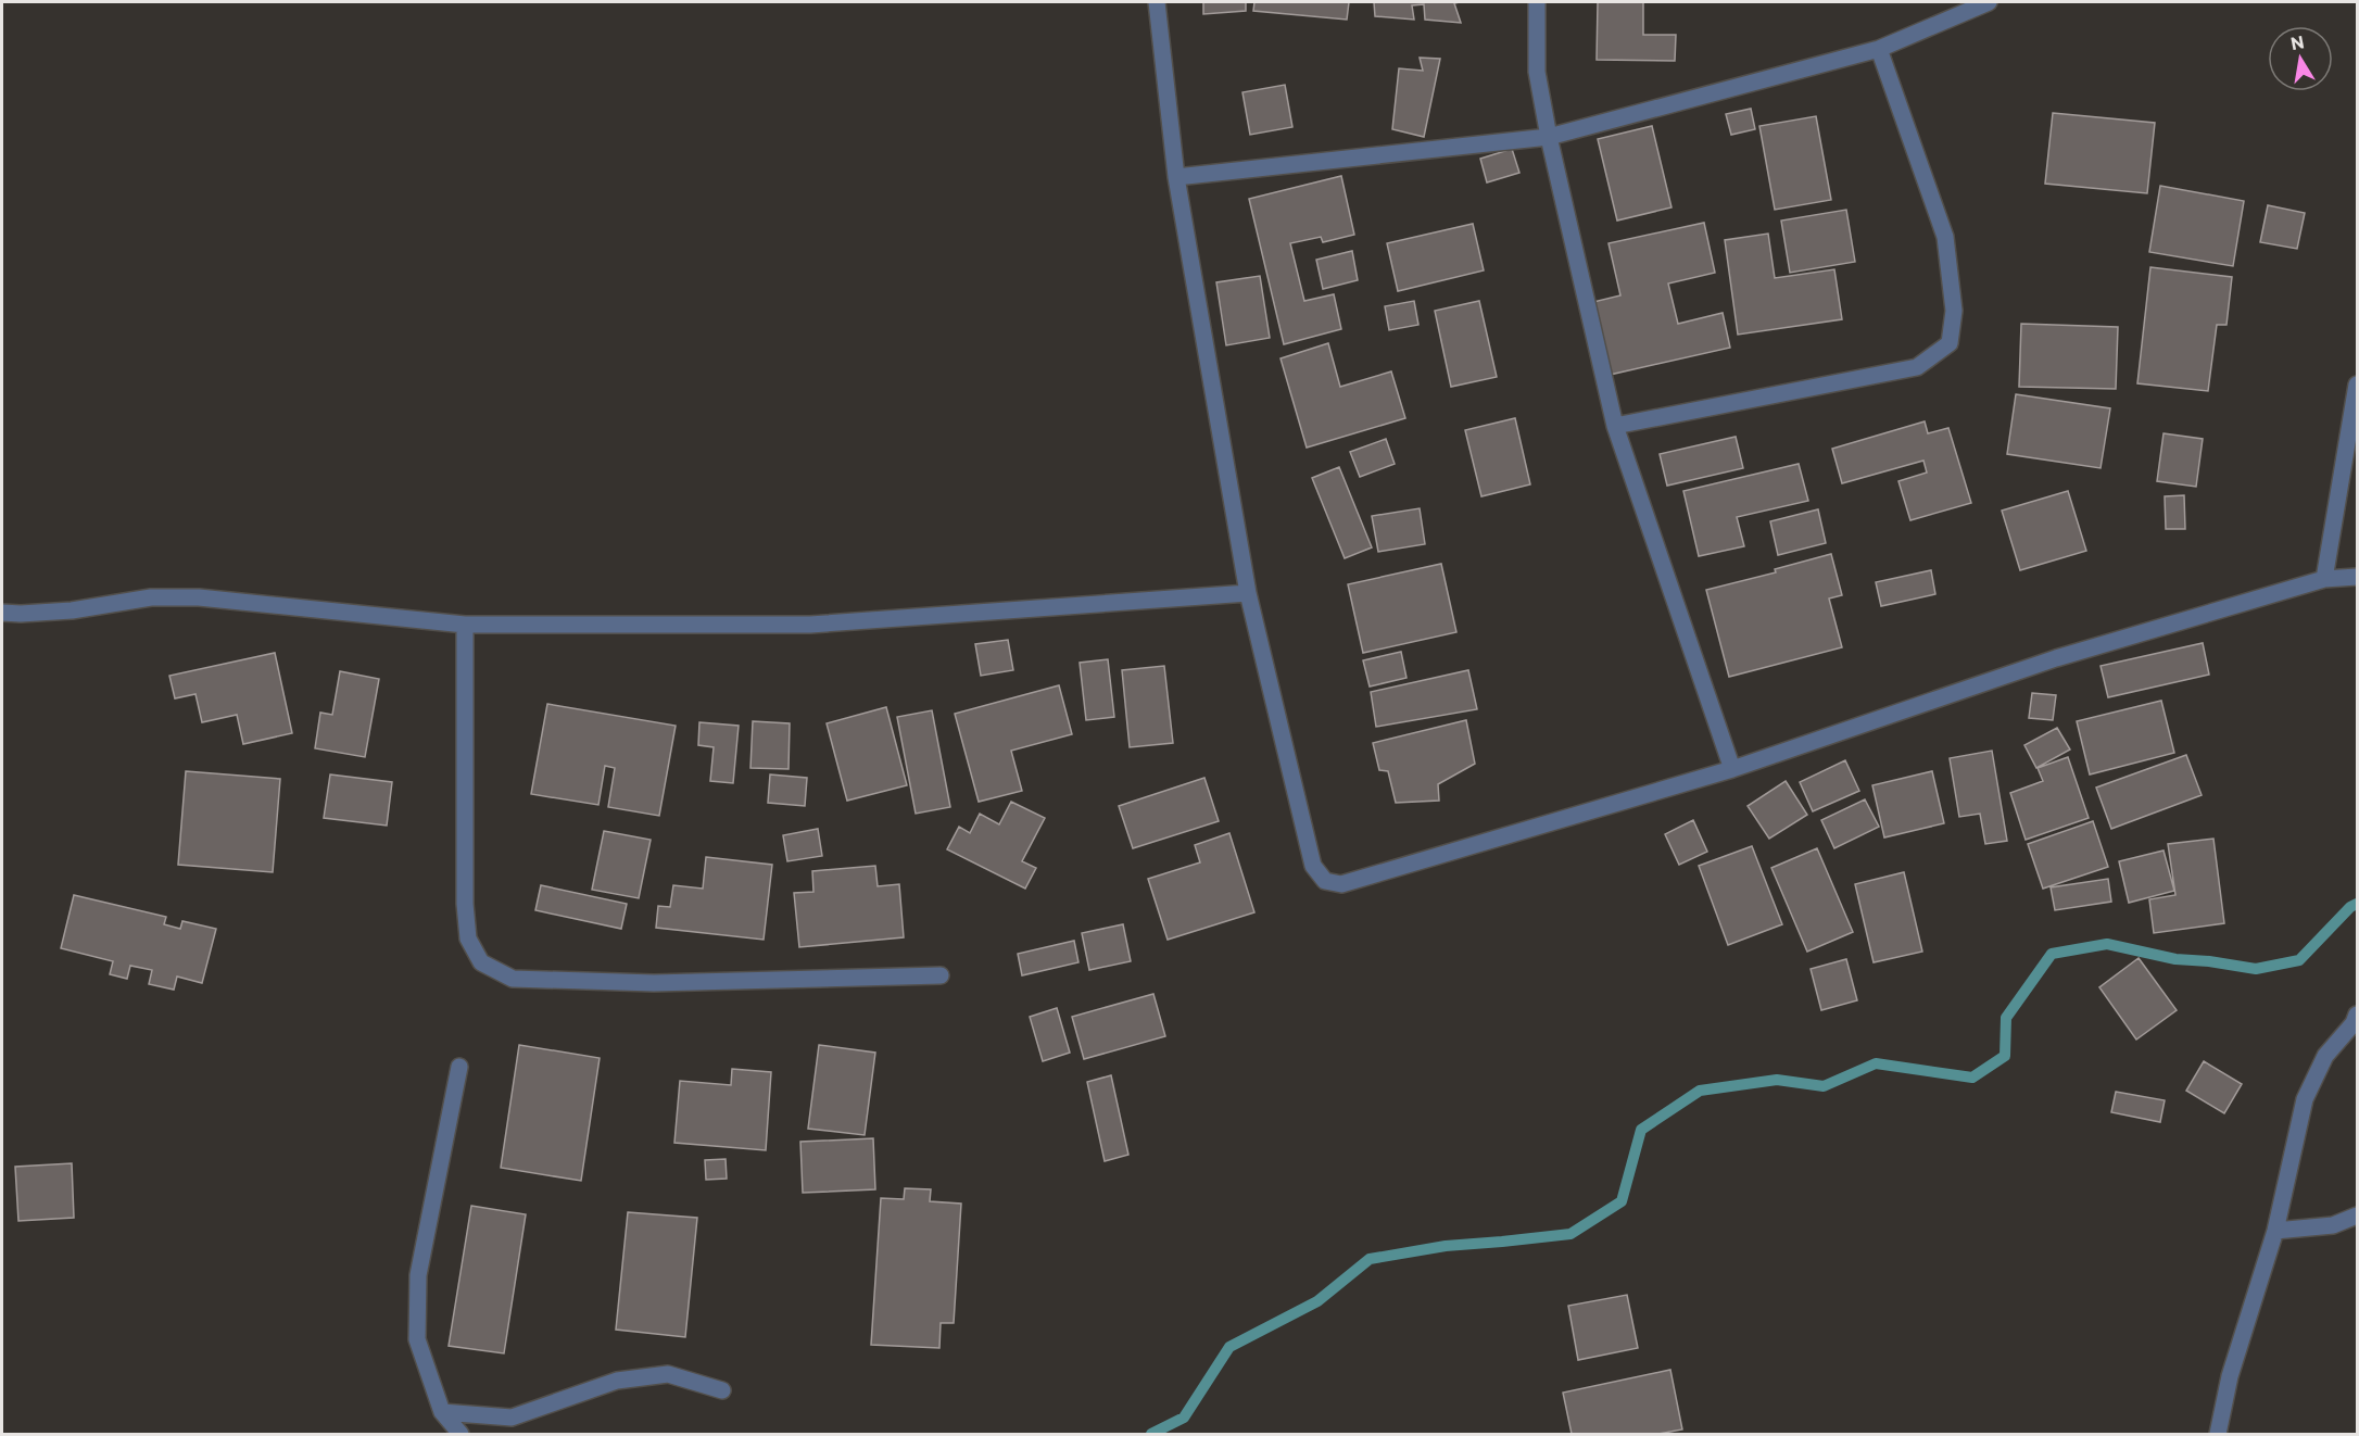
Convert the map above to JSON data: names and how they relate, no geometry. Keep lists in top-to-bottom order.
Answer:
{
  "north": "top"
}
